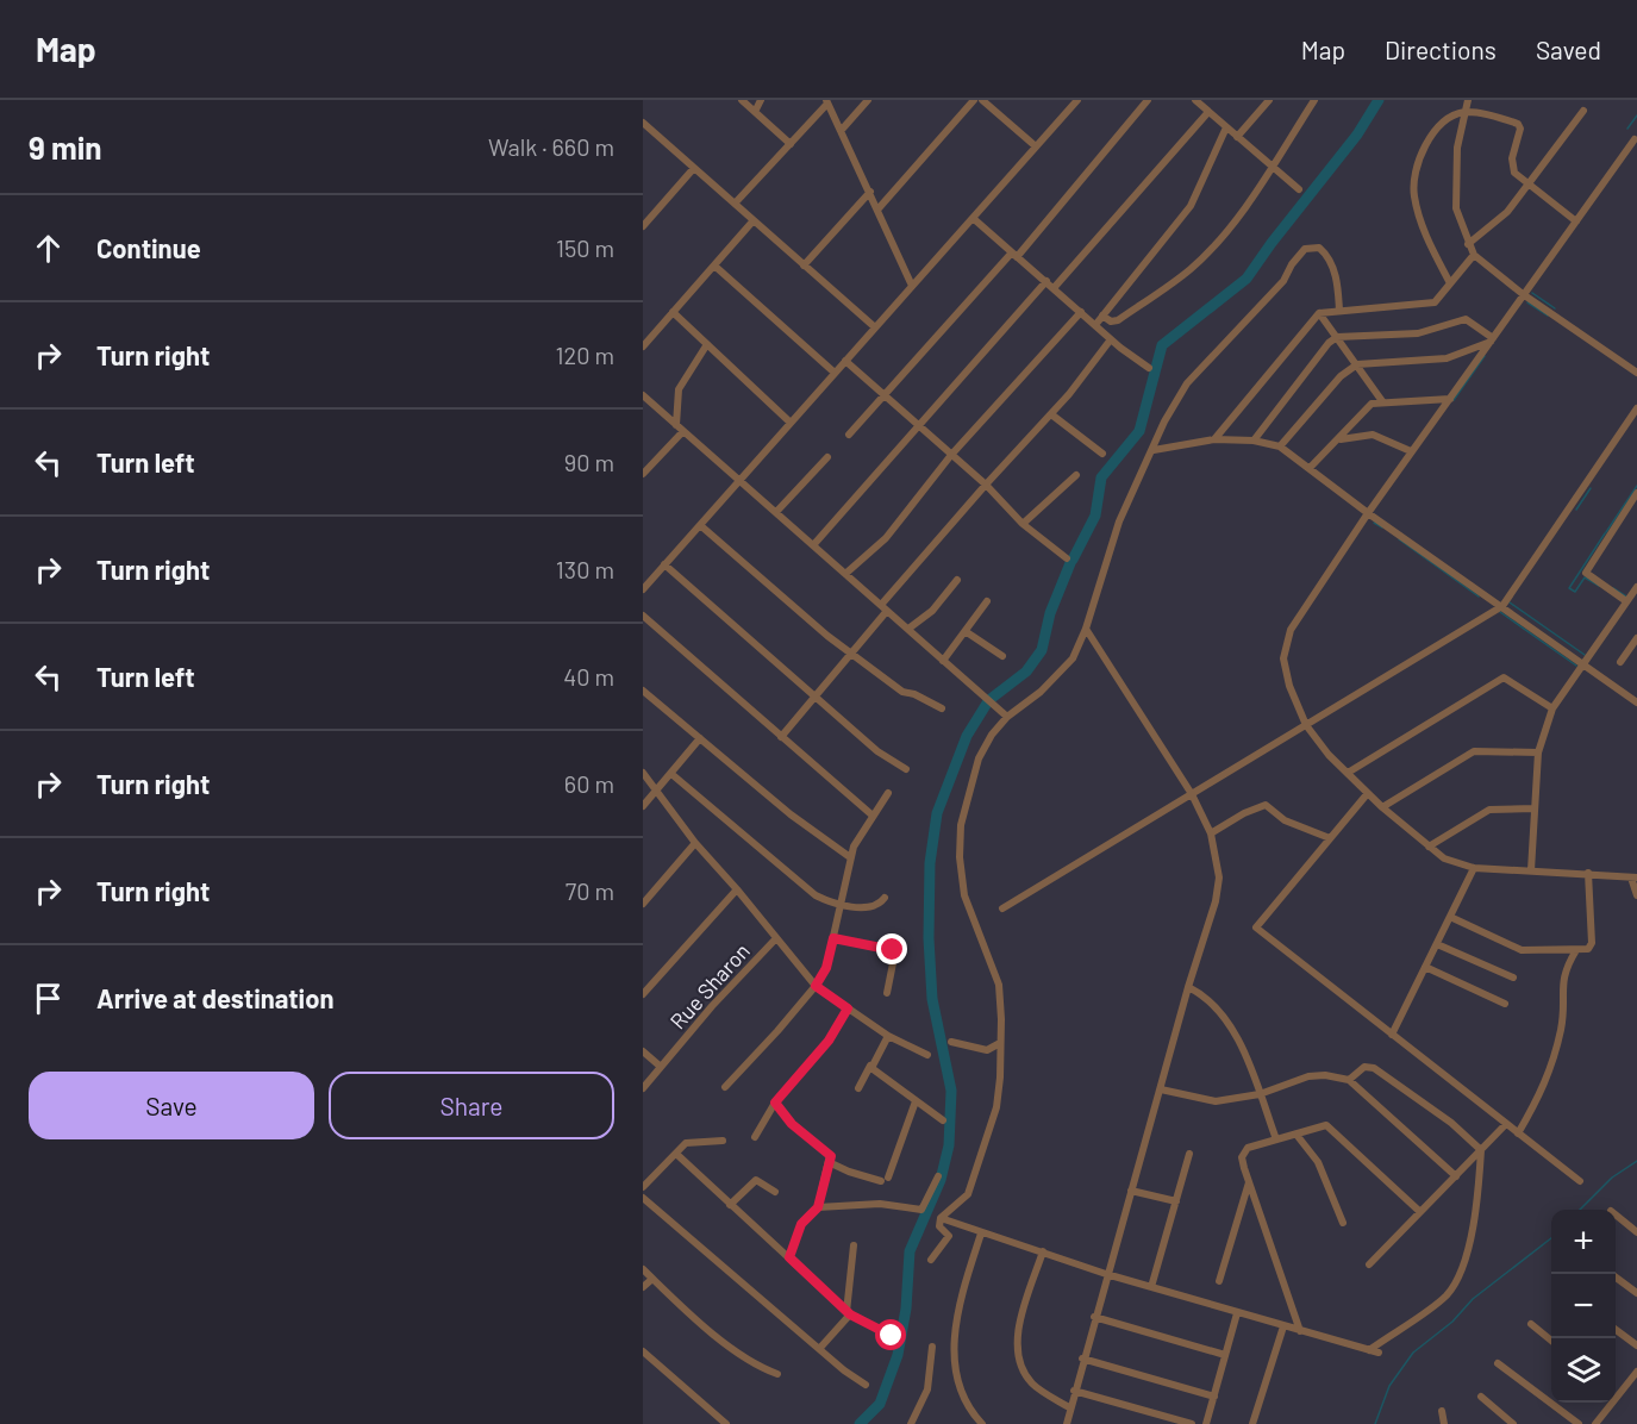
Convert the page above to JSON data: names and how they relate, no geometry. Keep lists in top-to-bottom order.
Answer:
{
  "streets": {
    "street": ["Rue Sharon"]
  },
  "page": {
    "header": "Map",
    "nav": ["Map", "Directions", "Saved"],
    "heading": ["9 min", "Walk · 660 m"],
    "list": [
      ["Continue", "150 m"],
      ["Turn right", "120 m"],
      ["Turn left", "90 m"],
      ["Turn right", "130 m"],
      ["Turn left", "40 m"],
      ["Turn right", "60 m"],
      ["Turn right", "70 m"],
      "Arrive at destination"
    ],
    "buttons": ["Save", "Share"],
    "map_buttons": ["+", "−"]
  }
}
